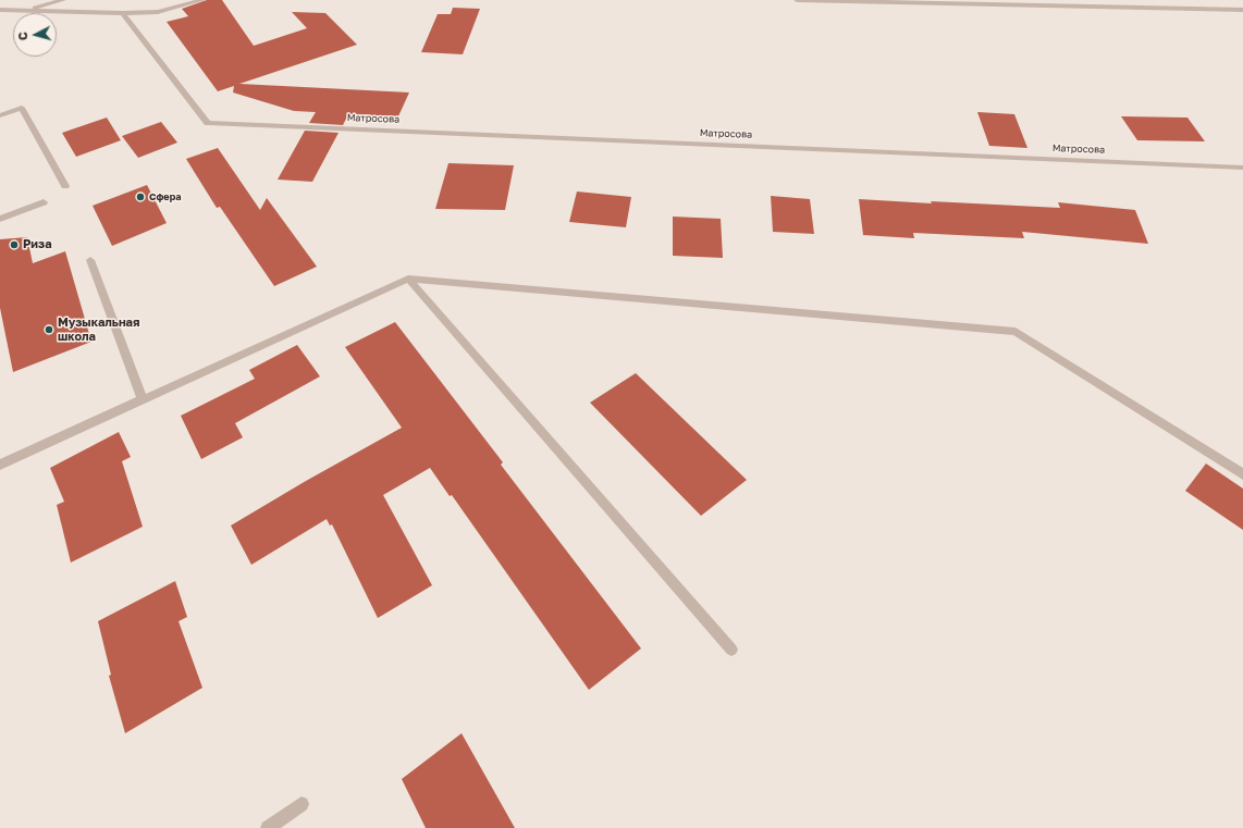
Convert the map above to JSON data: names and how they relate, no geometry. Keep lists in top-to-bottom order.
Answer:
{
  "streets": {
    "street": ["Матросова"]
  },
  "places": ["Сфера", "Риза", "Музыкальная школа"],
  "north": "left"
}
